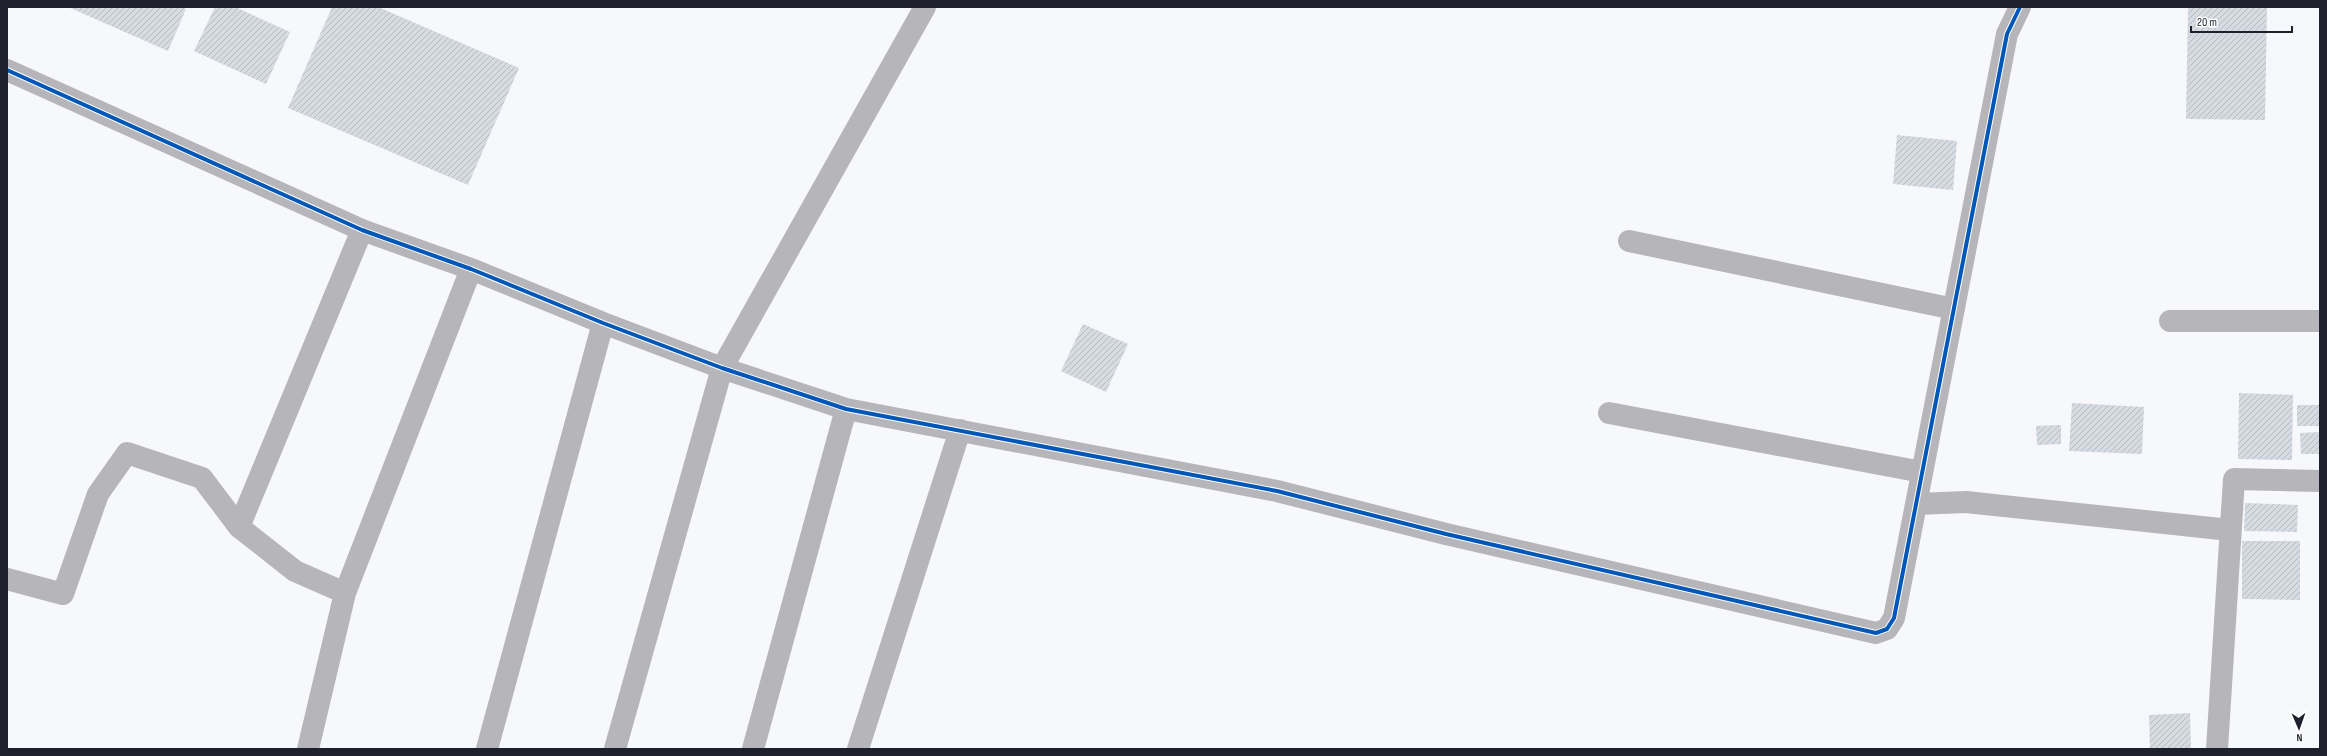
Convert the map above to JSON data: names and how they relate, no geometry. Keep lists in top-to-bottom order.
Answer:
{
  "scale_bar": "20 m",
  "north": "bottom"
}
